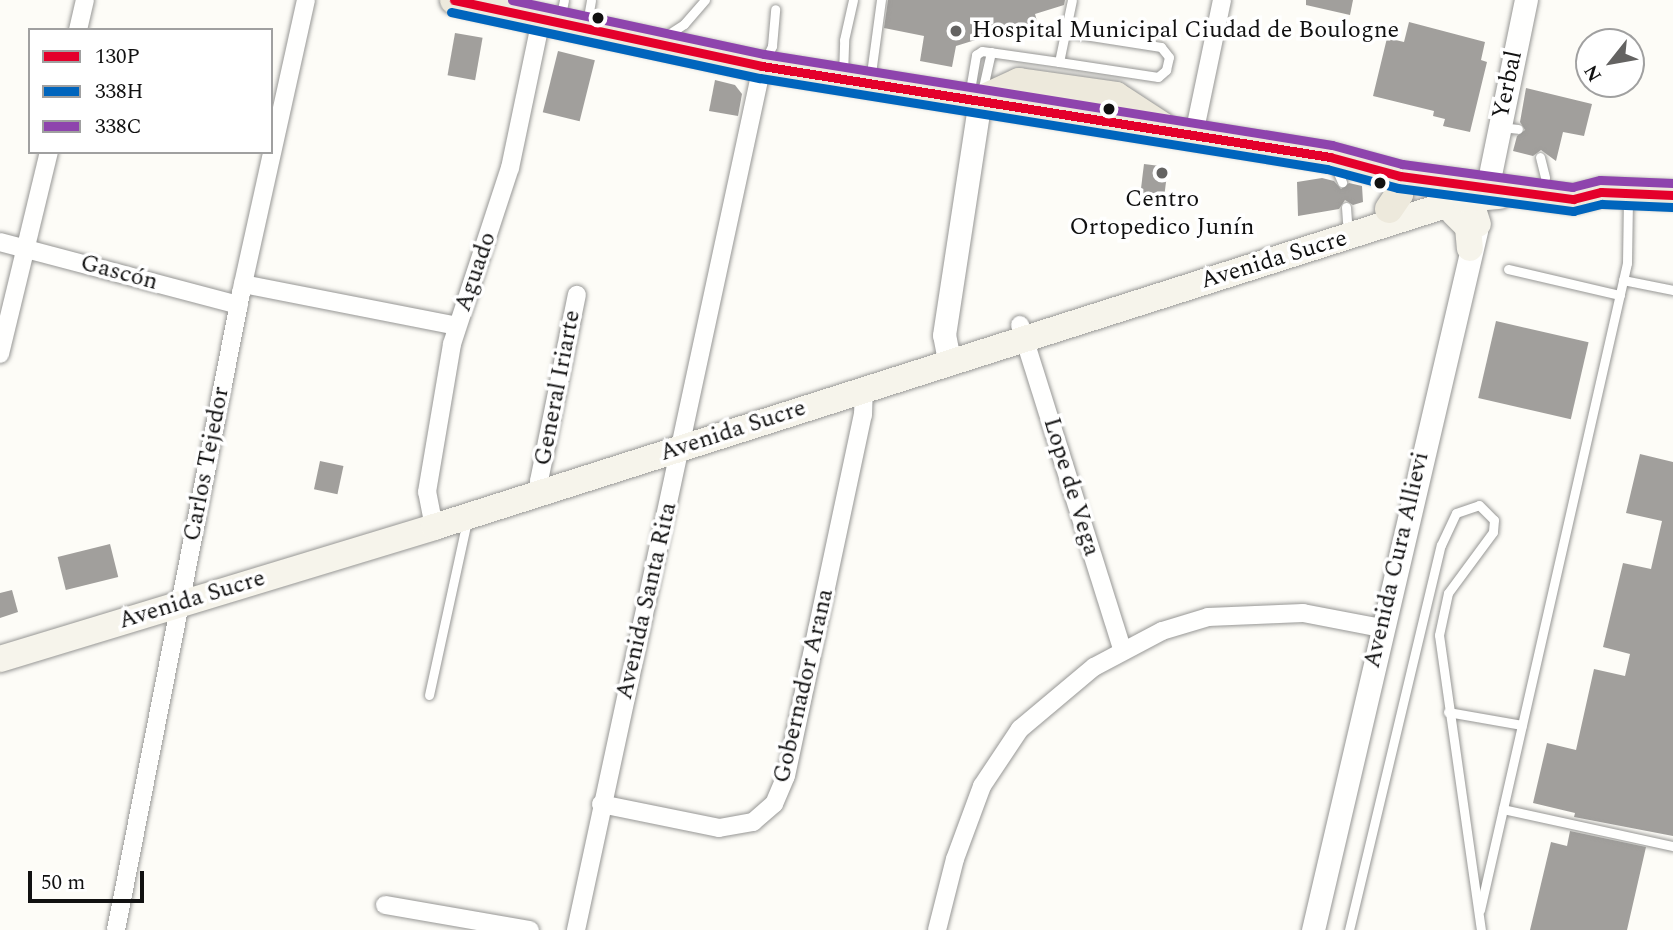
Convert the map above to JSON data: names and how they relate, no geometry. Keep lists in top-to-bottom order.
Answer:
{
  "streets": {
    "main road": ["Avenida Sucre"],
    "street": [
      "Yerbal",
      "Aguado",
      "Gascón",
      "General Iriarte",
      "Carlos Tejedor",
      "Lope de Vega",
      "Avenida Cura Allievi",
      "Avenida Santa Rita",
      "Gobernador Arana"
    ]
  },
  "crossings": [
    ["Yerbal", "Avenida Sucre"],
    ["Yerbal", "Avenida Cura Allievi"],
    ["Avenida Sucre", "Aguado"],
    ["Avenida Sucre", "General Iriarte"],
    ["Avenida Sucre", "Carlos Tejedor"],
    ["Avenida Sucre", "Lope de Vega"],
    ["Avenida Sucre", "Avenida Cura Allievi"],
    ["Avenida Sucre", "Avenida Santa Rita"],
    ["Avenida Sucre", "Gobernador Arana"],
    ["Gascón", "Carlos Tejedor"],
    ["Avenida Santa Rita", "Gobernador Arana"]
  ],
  "places": ["Hospital Municipal Ciudad de Boulogne", "Centro Ortopedico Junín"],
  "lines": ["transit line 130P", "transit line 338C", "transit line 338H"],
  "legend": ["130P", "338H", "338C"],
  "scale_bar": "50 m",
  "north": "bottom left"
}
